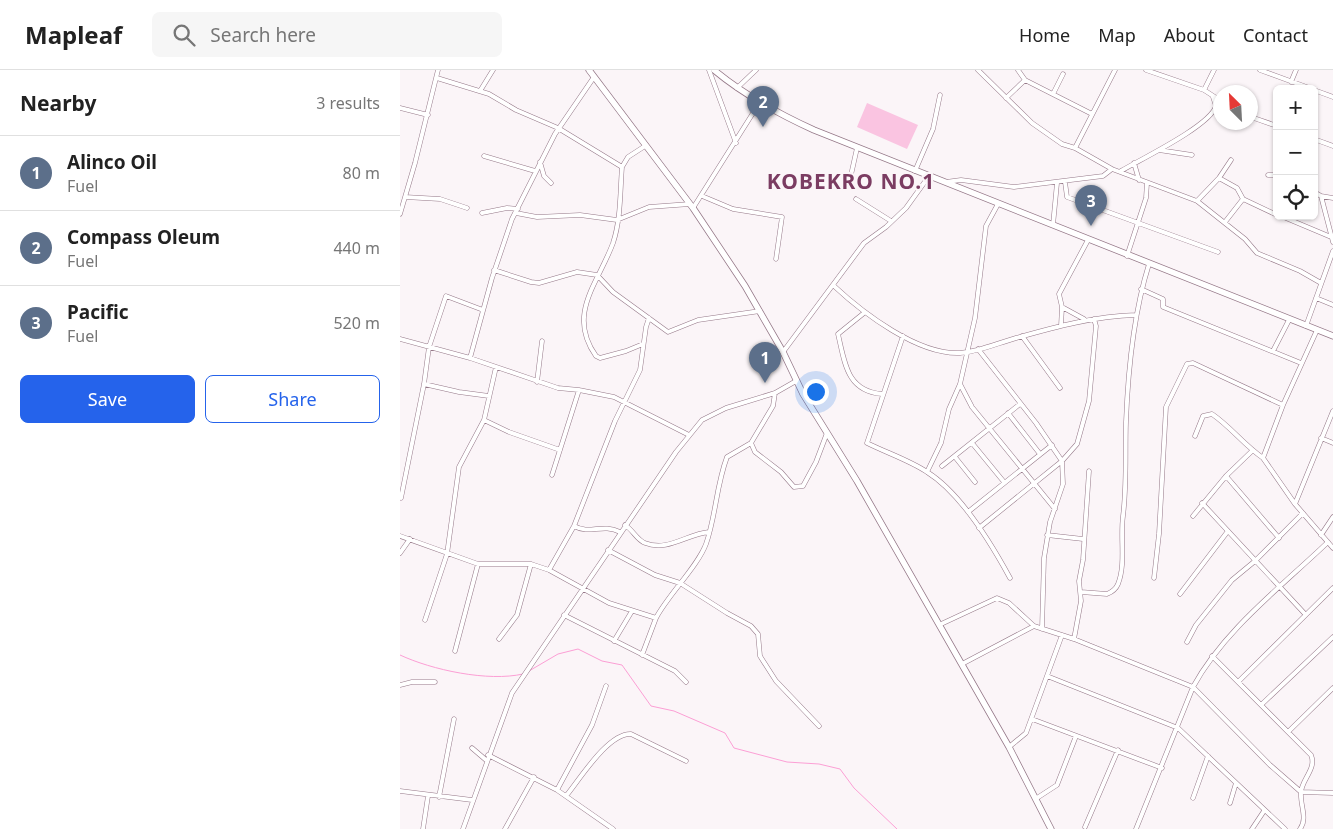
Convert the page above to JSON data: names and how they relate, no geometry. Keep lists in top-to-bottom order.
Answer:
{
  "districts": ["KOBEKRO NO.1"],
  "north": "top left",
  "page": {
    "header": "Mapleaf",
    "search": "Search here",
    "nav": [
      "Home",
      "Map",
      "About",
      "Contact"
    ],
    "heading": ["Nearby", "3 results"],
    "map_buttons": ["+", "−"],
    "pins": ["2", "3", "1"],
    "list": [
      {
        "mark": "1",
        "name": "Alinco Oil",
        "note": "Fuel",
        "value": "80 m"
      },
      {
        "mark": "2",
        "name": "Compass Oleum",
        "note": "Fuel",
        "value": "440 m"
      },
      {
        "mark": "3",
        "name": "Pacific",
        "note": "Fuel",
        "value": "520 m"
      }
    ],
    "buttons": ["Save", "Share"]
  }
}
